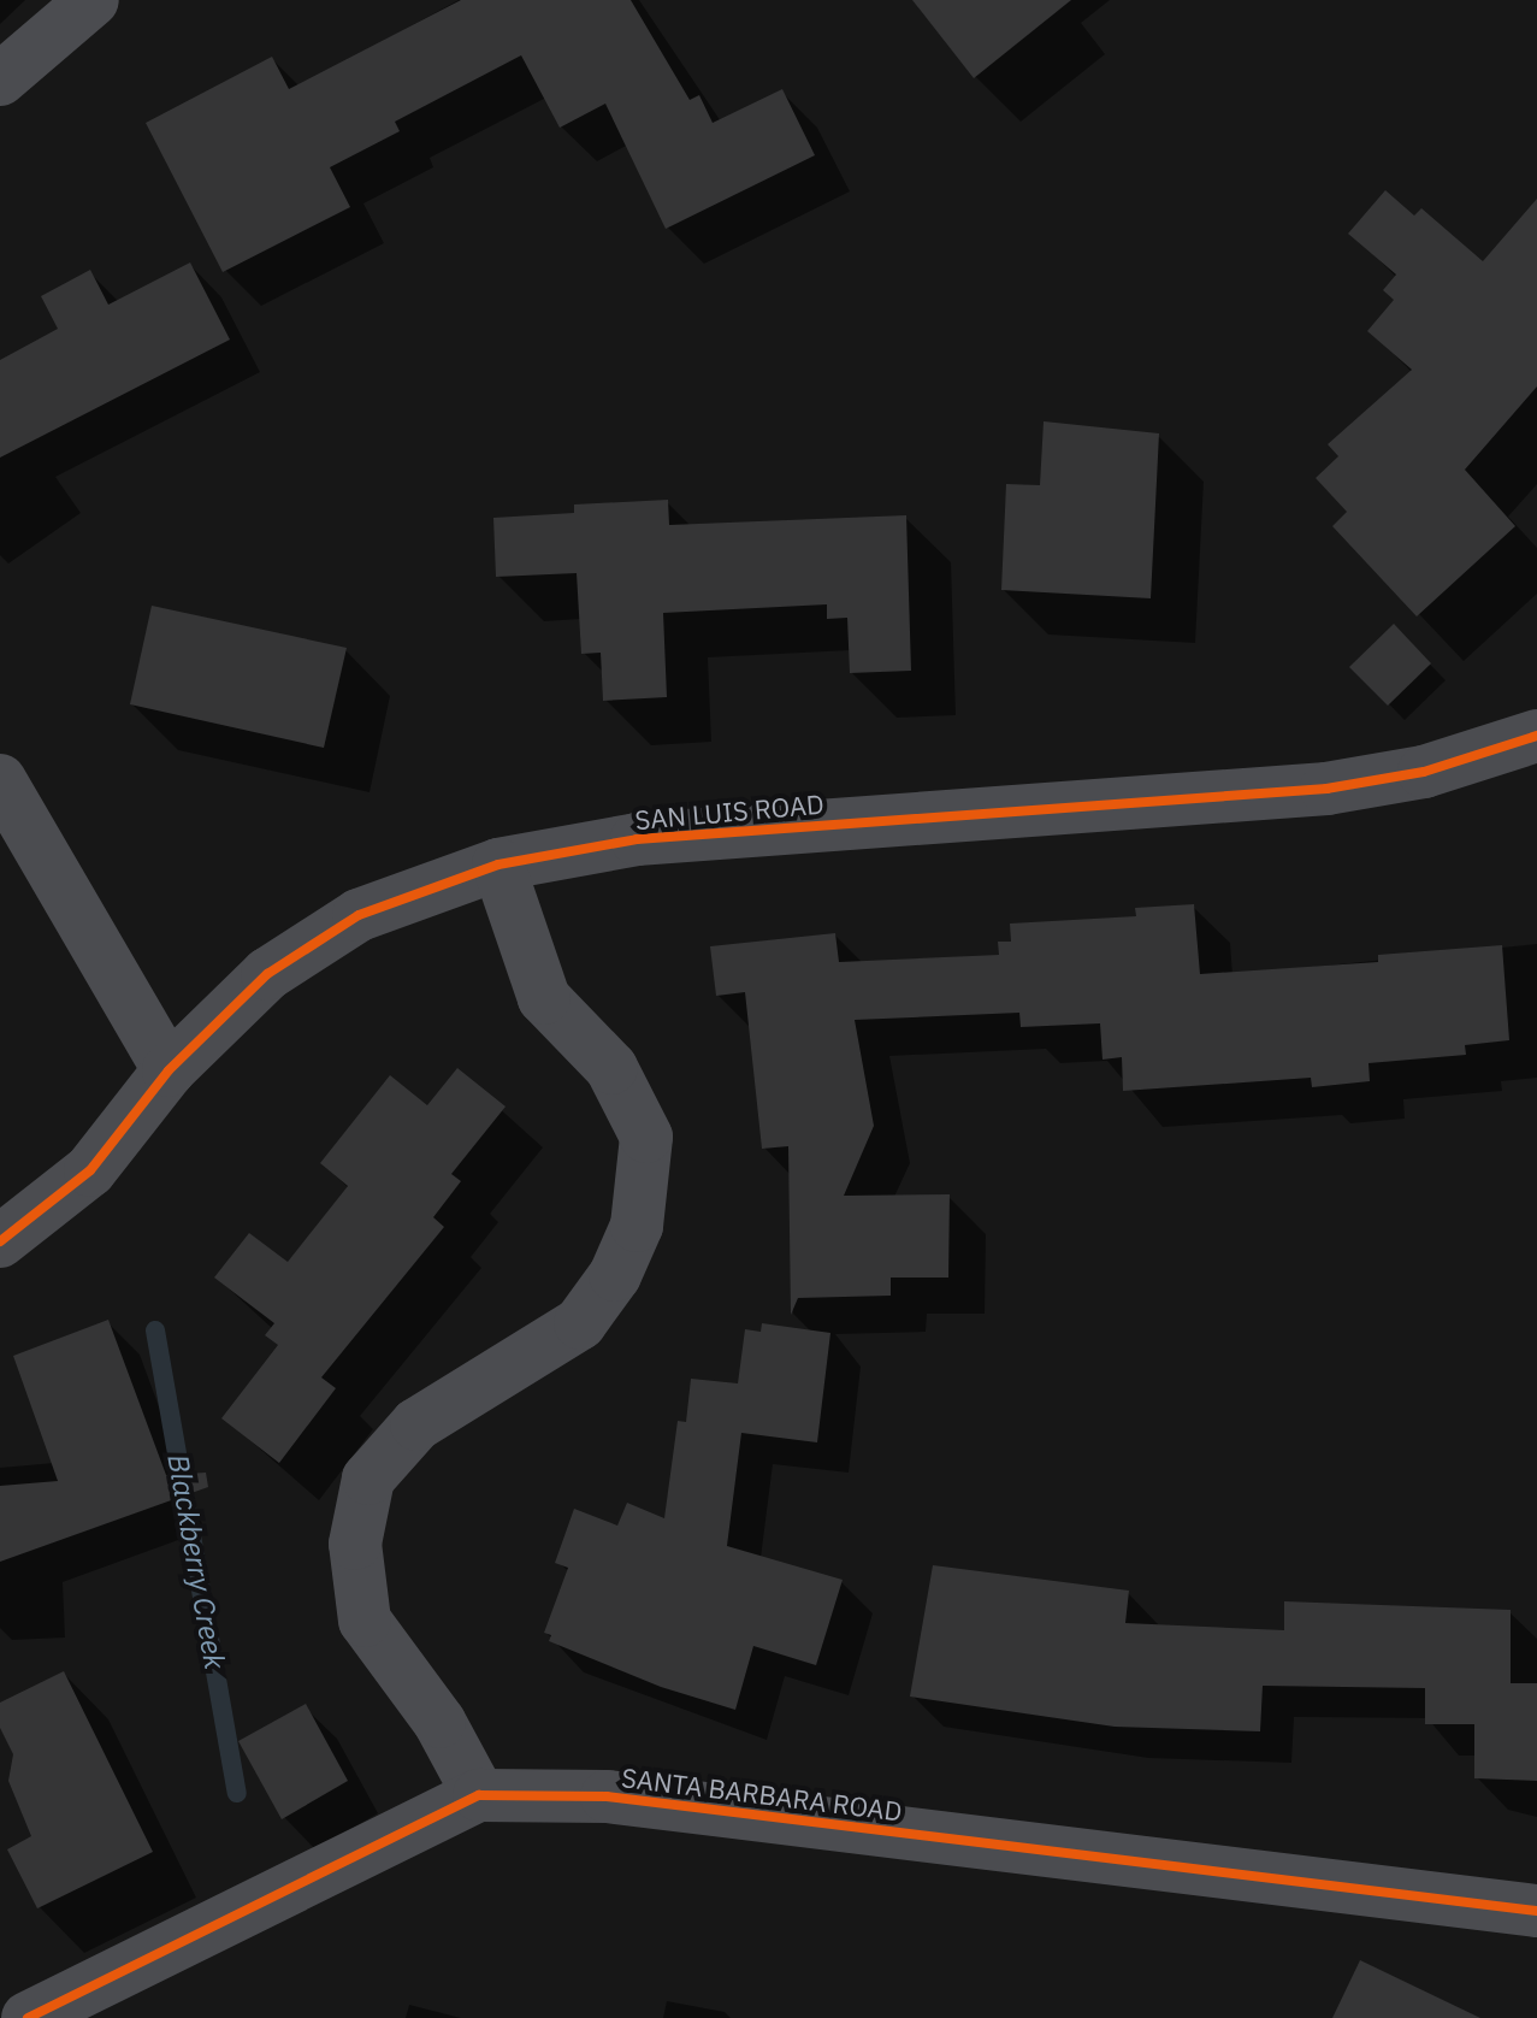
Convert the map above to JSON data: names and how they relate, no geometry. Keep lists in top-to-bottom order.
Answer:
{
  "streets": {
    "street": ["SAN LUIS ROAD", "SANTA BARBARA ROAD"]
  },
  "water": ["Blackberry Creek"]
}
